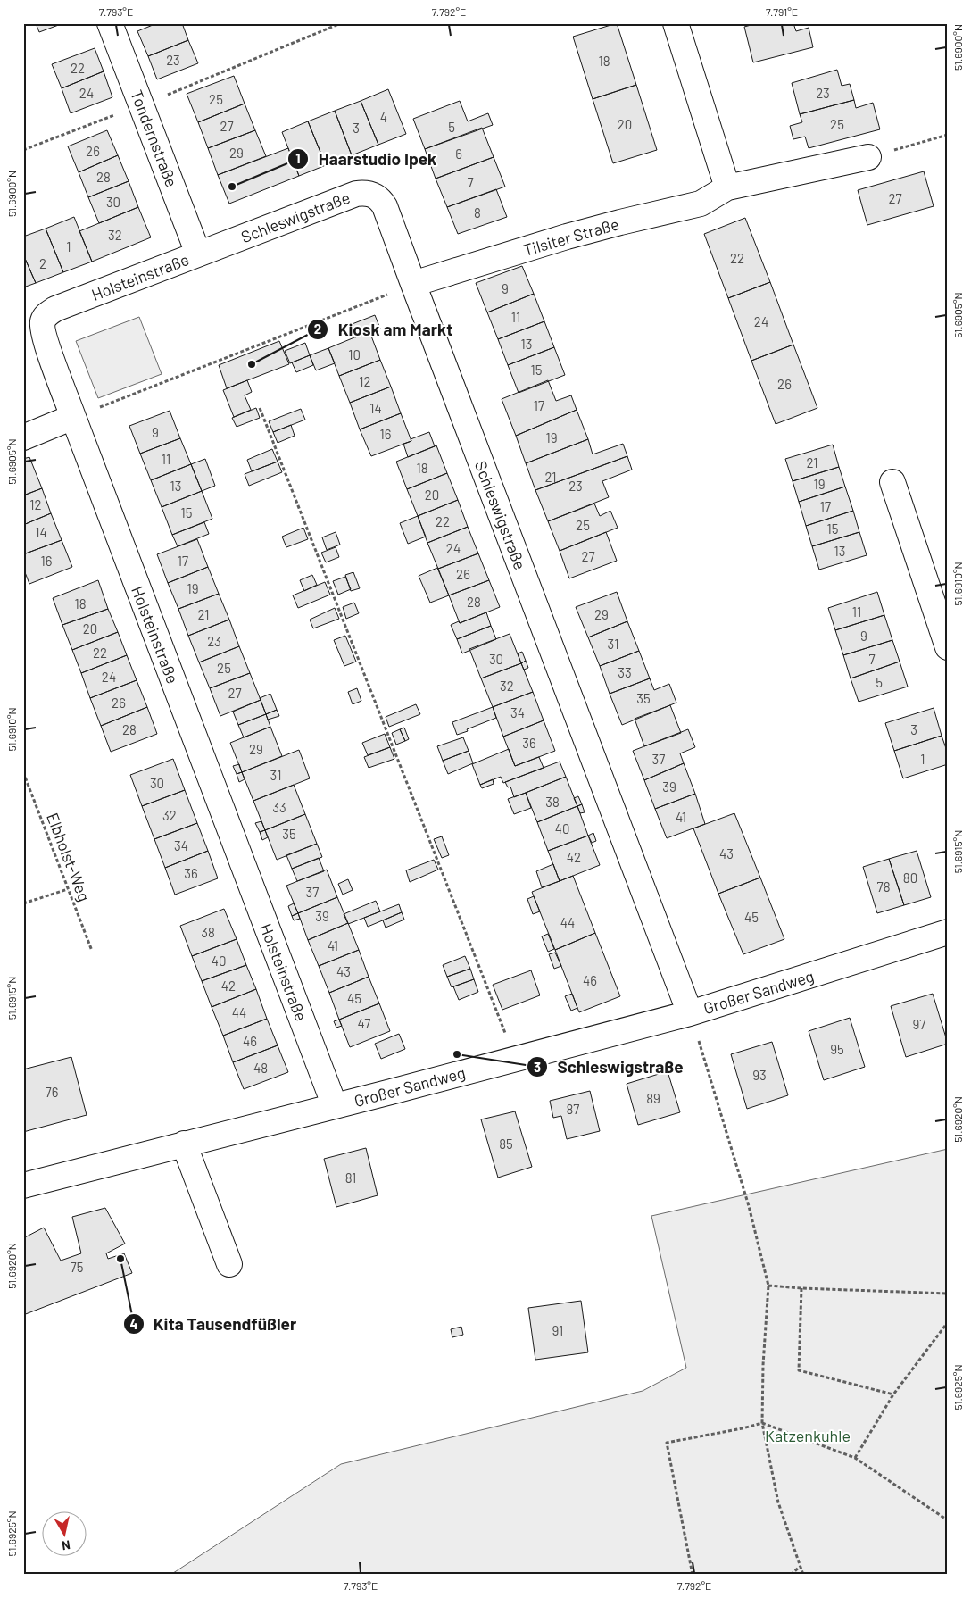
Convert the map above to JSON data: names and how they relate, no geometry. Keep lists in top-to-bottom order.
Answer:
{
  "streets": {
    "street": [
      "Tondernstraße",
      "Schleswigstraße",
      "Tilsiter Straße",
      "Holsteinstraße",
      "Großer Sandweg"
    ],
    "path": ["Elbholst-Weg"]
  },
  "crossings": [
    ["Tondernstraße", "Schleswigstraße"],
    ["Tondernstraße", "Holsteinstraße"],
    ["Schleswigstraße", "Tilsiter Straße"],
    ["Schleswigstraße", "Holsteinstraße"],
    ["Schleswigstraße", "Großer Sandweg"],
    ["Holsteinstraße", "Großer Sandweg"]
  ],
  "parks": ["Katzenkuhle"],
  "places": [
    "Haarstudio Ipek",
    "Kiosk am Markt",
    "Schleswigstraße",
    "Kita Tausendfüßler"
  ],
  "house_numbers": [
    "23",
    "18",
    "22",
    "24",
    "23",
    "25",
    "4",
    "20",
    "25",
    "27",
    "5",
    "3",
    "26",
    "29",
    "6",
    "28",
    "7",
    "27",
    "30",
    "8",
    "32",
    "1",
    "22",
    "2",
    "9",
    "11",
    "24",
    "13",
    "10",
    "15",
    "12",
    "26",
    "17",
    "14",
    "9",
    "16",
    "19",
    "11",
    "21",
    "18",
    "21",
    "19",
    "13",
    "23",
    "20",
    "12",
    "17",
    "15",
    "22",
    "25",
    "15",
    "14",
    "24",
    "13",
    "27",
    "16",
    "17",
    "26",
    "19",
    "28",
    "18",
    "11",
    "21",
    "29",
    "20",
    "9",
    "23",
    "31",
    "22",
    "30",
    "7",
    "25",
    "33",
    "24",
    "5",
    "32",
    "27",
    "35",
    "26",
    "34",
    "28",
    "3",
    "36",
    "29",
    "37",
    "1",
    "31",
    "30",
    "39",
    "38",
    "33",
    "32",
    "41",
    "40",
    "35",
    "34",
    "43",
    "42",
    "36",
    "80",
    "78",
    "37",
    "39",
    "45",
    "44",
    "38",
    "41",
    "40",
    "43",
    "46",
    "42",
    "45",
    "44",
    "47",
    "97",
    "46",
    "95",
    "48",
    "93",
    "76",
    "89",
    "87",
    "85",
    "81",
    "75",
    "91"
  ],
  "north": "bottom",
  "coordinates": [
    "7.793°E",
    "7.792°E",
    "7.791°E",
    "51.6900°N",
    "51.6905°N",
    "51.6910°N",
    "51.6915°N",
    "51.6920°N",
    "51.6925°N"
  ]
}
